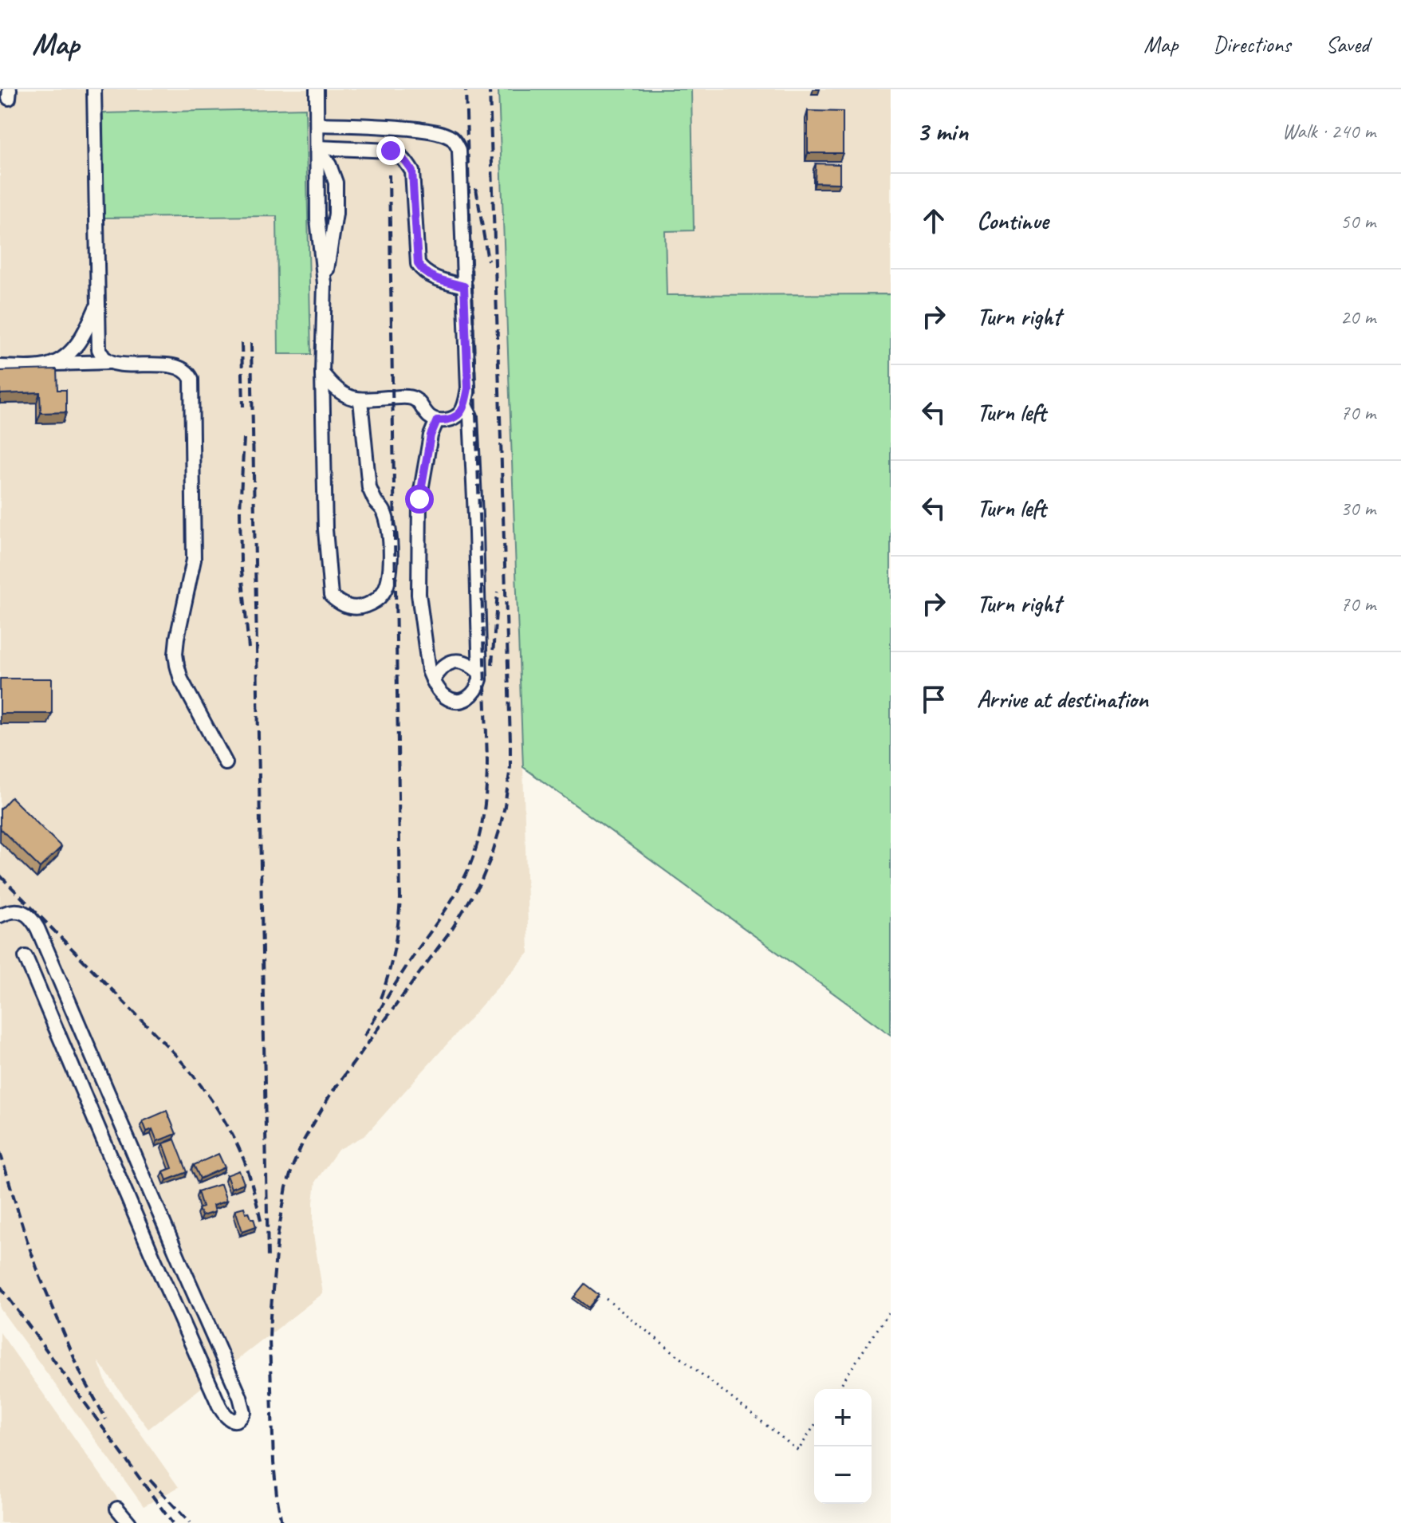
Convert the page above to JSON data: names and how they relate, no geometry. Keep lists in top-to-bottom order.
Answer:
{
  "page": {
    "header": "Map",
    "nav": ["Map", "Directions", "Saved"],
    "heading": ["3 min", "Walk · 240 m"],
    "list": [
      ["Continue", "50 m"],
      ["Turn right", "20 m"],
      ["Turn left", "70 m"],
      ["Turn left", "30 m"],
      ["Turn right", "70 m"],
      "Arrive at destination"
    ],
    "map_buttons": ["+", "−"]
  }
}
